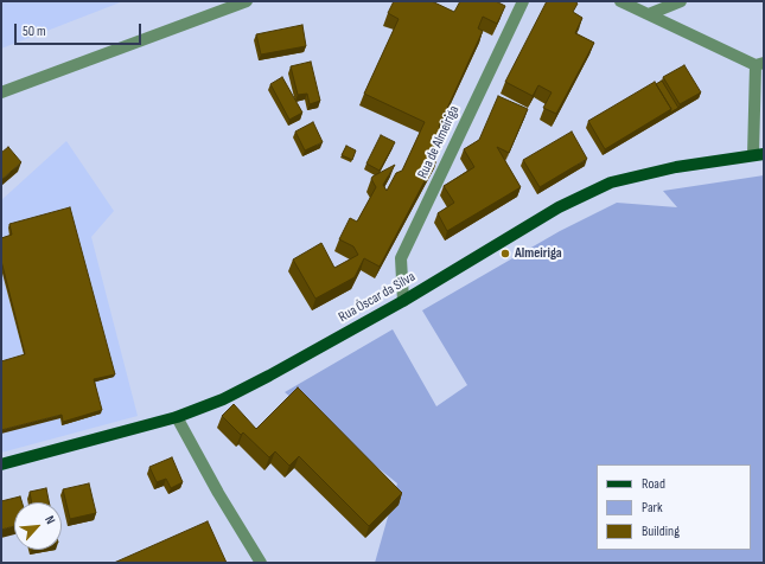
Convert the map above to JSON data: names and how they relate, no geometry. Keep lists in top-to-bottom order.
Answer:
{
  "streets": {
    "main road": ["Rua Óscar da Silva"],
    "street": ["Rua de Almeiriga"]
  },
  "crossings": [
    ["Rua de Almeiriga", "Rua Óscar da Silva"]
  ],
  "places": ["Almeiriga"],
  "legend": ["Road", "Park", "Building"],
  "scale_bar": "50 m",
  "north": "top right"
}
